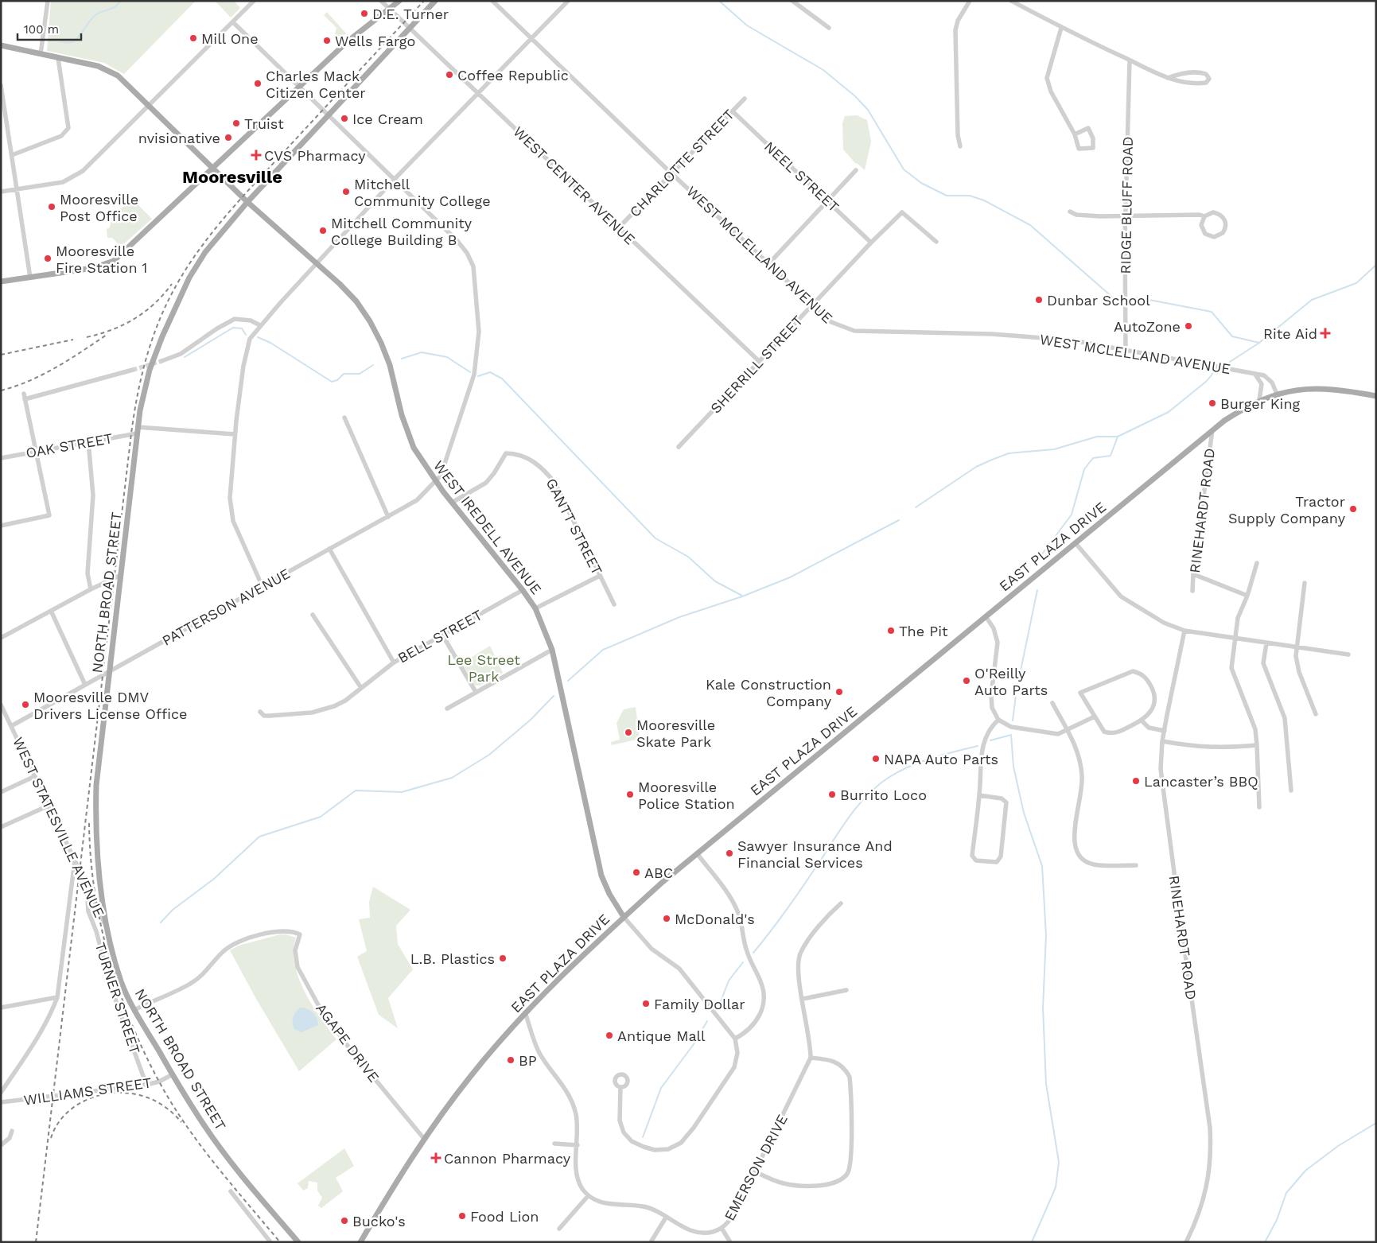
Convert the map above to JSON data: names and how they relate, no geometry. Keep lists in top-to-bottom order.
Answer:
{
  "streets": {
    "main road": ["WEST IREDELL AVENUE", "EAST PLAZA DRIVE", "NORTH BROAD STREET"],
    "street": [
      "CHARLOTTE STREET",
      "NEEL STREET",
      "WEST CENTER AVENUE",
      "RIDGE BLUFF ROAD",
      "WEST MCLELLAND AVENUE",
      "SHERRILL STREET",
      "OAK STREET",
      "RINEHARDT ROAD",
      "GANTT STREET",
      "PATTERSON AVENUE",
      "BELL STREET",
      "WEST STATESVILLE AVENUE",
      "TURNER STREET",
      "AGAPE DRIVE",
      "WILLIAMS STREET",
      "EMERSON DRIVE"
    ]
  },
  "crossings": [
    ["CHARLOTTE STREET", "NEEL STREET"],
    ["CHARLOTTE STREET", "WEST CENTER AVENUE"],
    ["CHARLOTTE STREET", "WEST MCLELLAND AVENUE"],
    ["NEEL STREET", "SHERRILL STREET"],
    ["WEST CENTER AVENUE", "SHERRILL STREET"],
    ["WEST CENTER AVENUE", "NORTH BROAD STREET"],
    ["RIDGE BLUFF ROAD", "WEST MCLELLAND AVENUE"],
    ["WEST MCLELLAND AVENUE", "SHERRILL STREET"],
    ["WEST MCLELLAND AVENUE", "EAST PLAZA DRIVE"],
    ["OAK STREET", "NORTH BROAD STREET"],
    ["RINEHARDT ROAD", "EAST PLAZA DRIVE"],
    ["GANTT STREET", "WEST IREDELL AVENUE"],
    ["WEST IREDELL AVENUE", "EAST PLAZA DRIVE"],
    ["WEST IREDELL AVENUE", "NORTH BROAD STREET"],
    ["WEST IREDELL AVENUE", "PATTERSON AVENUE"],
    ["WEST IREDELL AVENUE", "BELL STREET"],
    ["EAST PLAZA DRIVE", "AGAPE DRIVE"],
    ["NORTH BROAD STREET", "PATTERSON AVENUE"],
    ["NORTH BROAD STREET", "WEST STATESVILLE AVENUE"],
    ["NORTH BROAD STREET", "AGAPE DRIVE"],
    ["NORTH BROAD STREET", "WILLIAMS STREET"],
    ["PATTERSON AVENUE", "WEST STATESVILLE AVENUE"],
    ["WEST STATESVILLE AVENUE", "TURNER STREET"],
    ["TURNER STREET", "WILLIAMS STREET"]
  ],
  "districts": ["Mooresville"],
  "parks": ["Lee Street Park"],
  "places": {
    "other": [
      "D.E. Turner",
      "Mill One",
      "Wells Fargo",
      "Coffee Republic",
      "Charles Mack Citizen Center",
      "Ice Cream",
      "Truist",
      "nvisionative",
      "Mitchell Community College",
      "Mooresville Post Office",
      "Mitchell Community College Building B",
      "Mooresville Fire Station 1",
      "Dunbar School",
      "AutoZone",
      "Burger King",
      "Tractor Supply Company",
      "The Pit",
      "O'Reilly Auto Parts",
      "Kale Construction Company",
      "Mooresville DMV Drivers License Office",
      "Mooresville Skate Park",
      "NAPA Auto Parts",
      "Lancaster’s BBQ",
      "Mooresville Police Station",
      "Burrito Loco",
      "Sawyer Insurance And Financial Services",
      "ABC",
      "McDonald's",
      "L.B. Plastics",
      "Family Dollar",
      "Antique Mall",
      "BP",
      "Food Lion",
      "Bucko's"
    ],
    "health": ["CVS Pharmacy", "Rite Aid", "Cannon Pharmacy"]
  },
  "scale_bar": "100 m"
}
